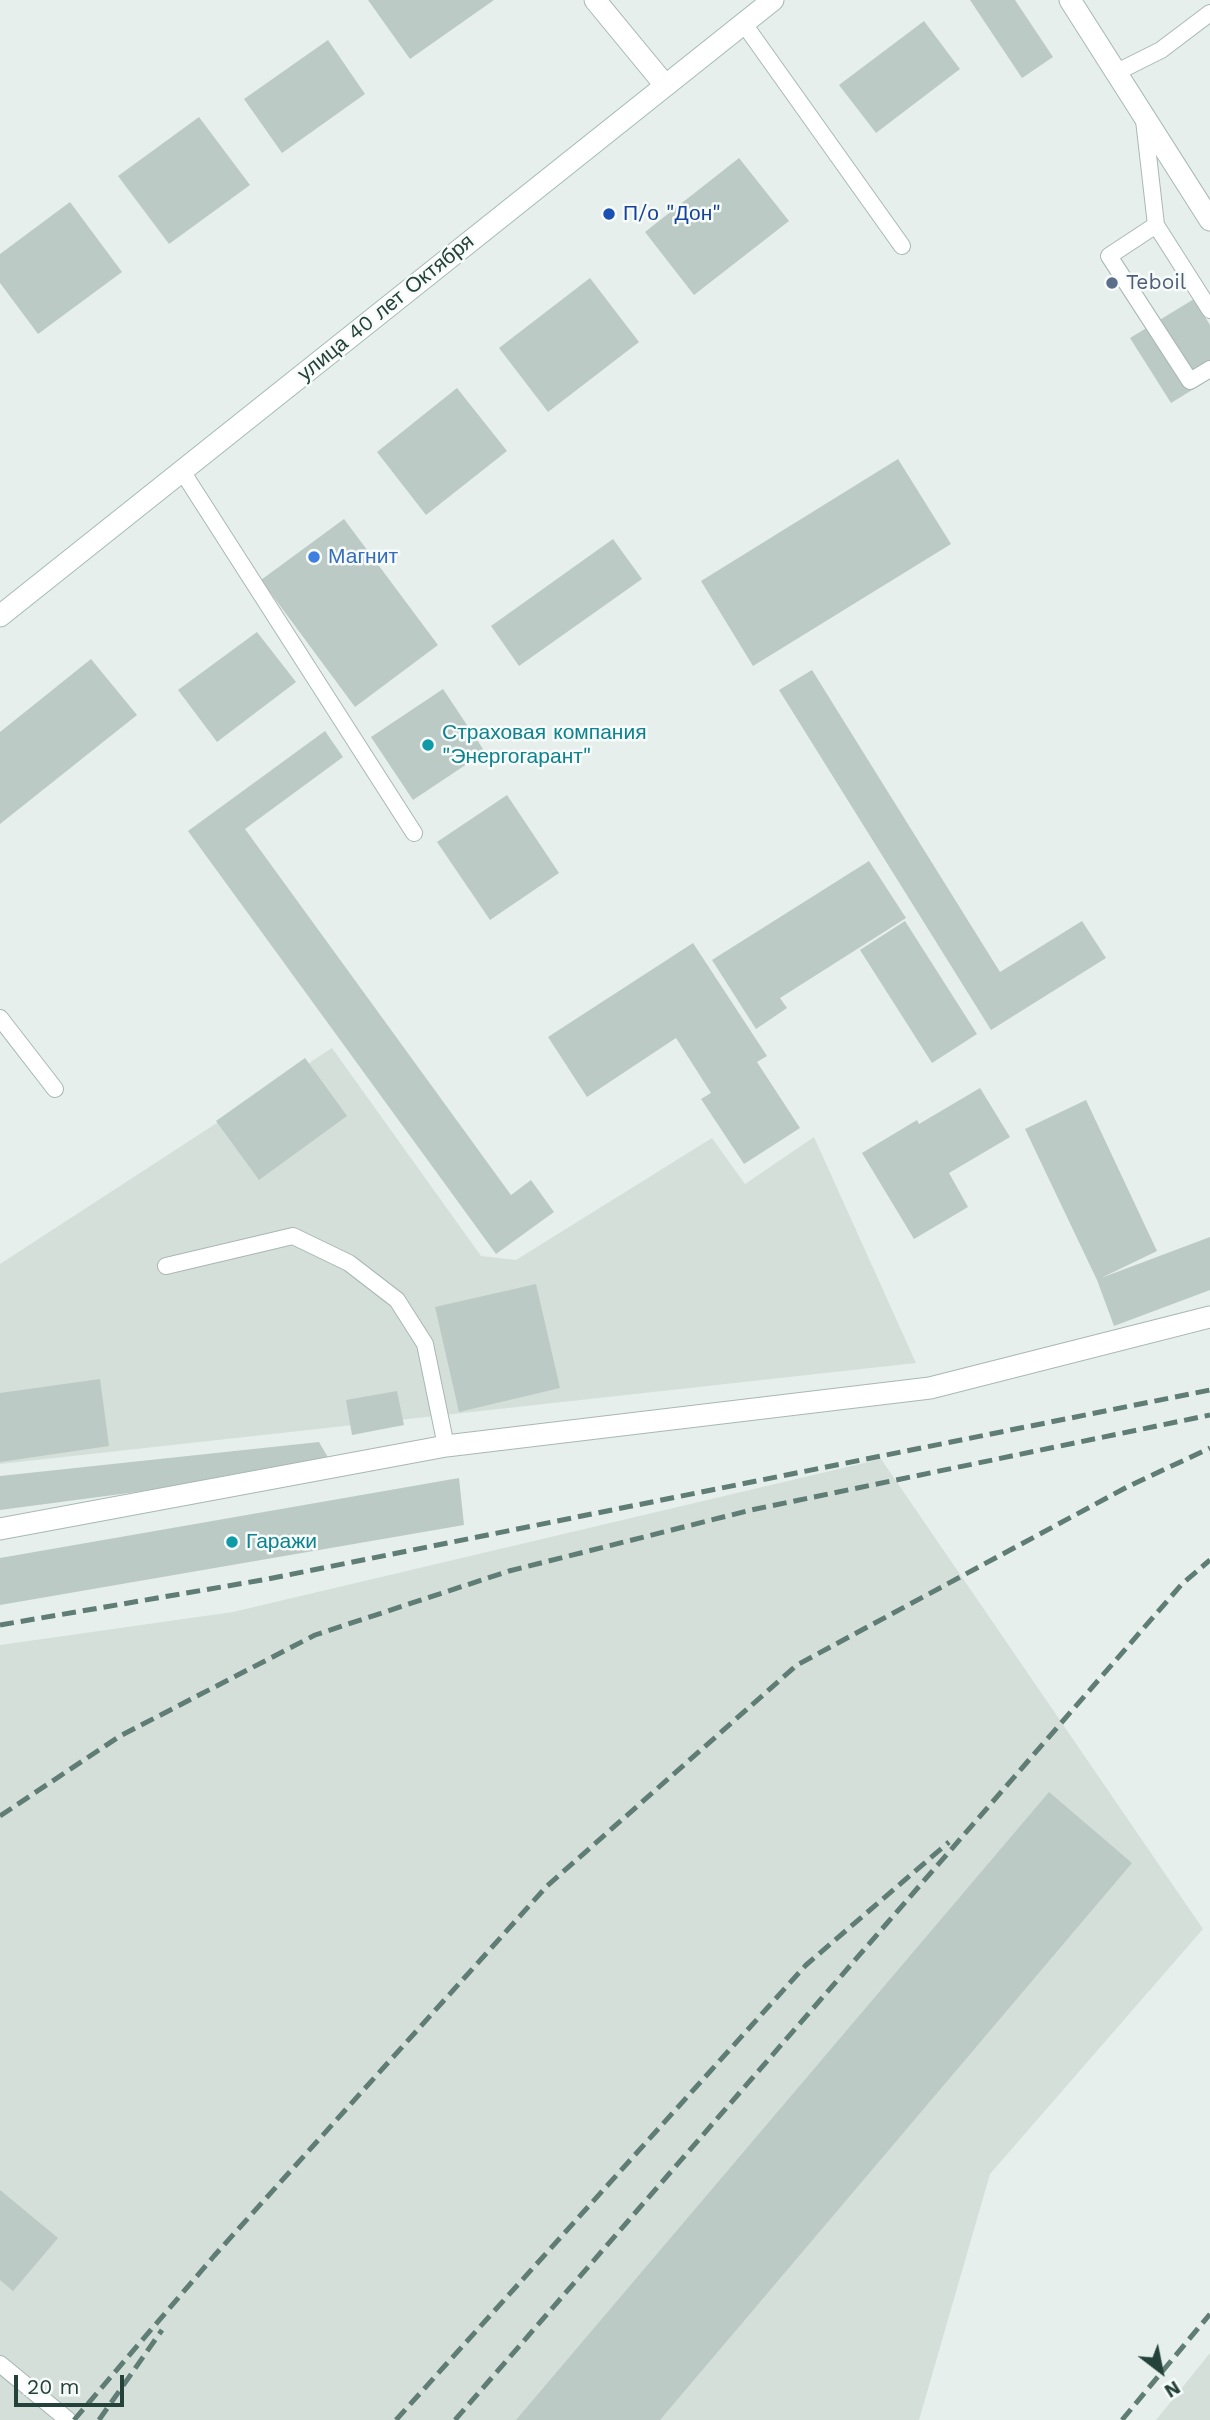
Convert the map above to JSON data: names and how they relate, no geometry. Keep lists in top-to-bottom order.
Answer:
{
  "streets": {
    "street": ["улица 40 лет Октября"]
  },
  "places": [
    "П/о \"Дон\"",
    "Teboil",
    "Магнит",
    "Страховая компания \"Энергогарант\"",
    "Гаражи"
  ],
  "scale_bar": "20 m",
  "north": "bottom right"
}
